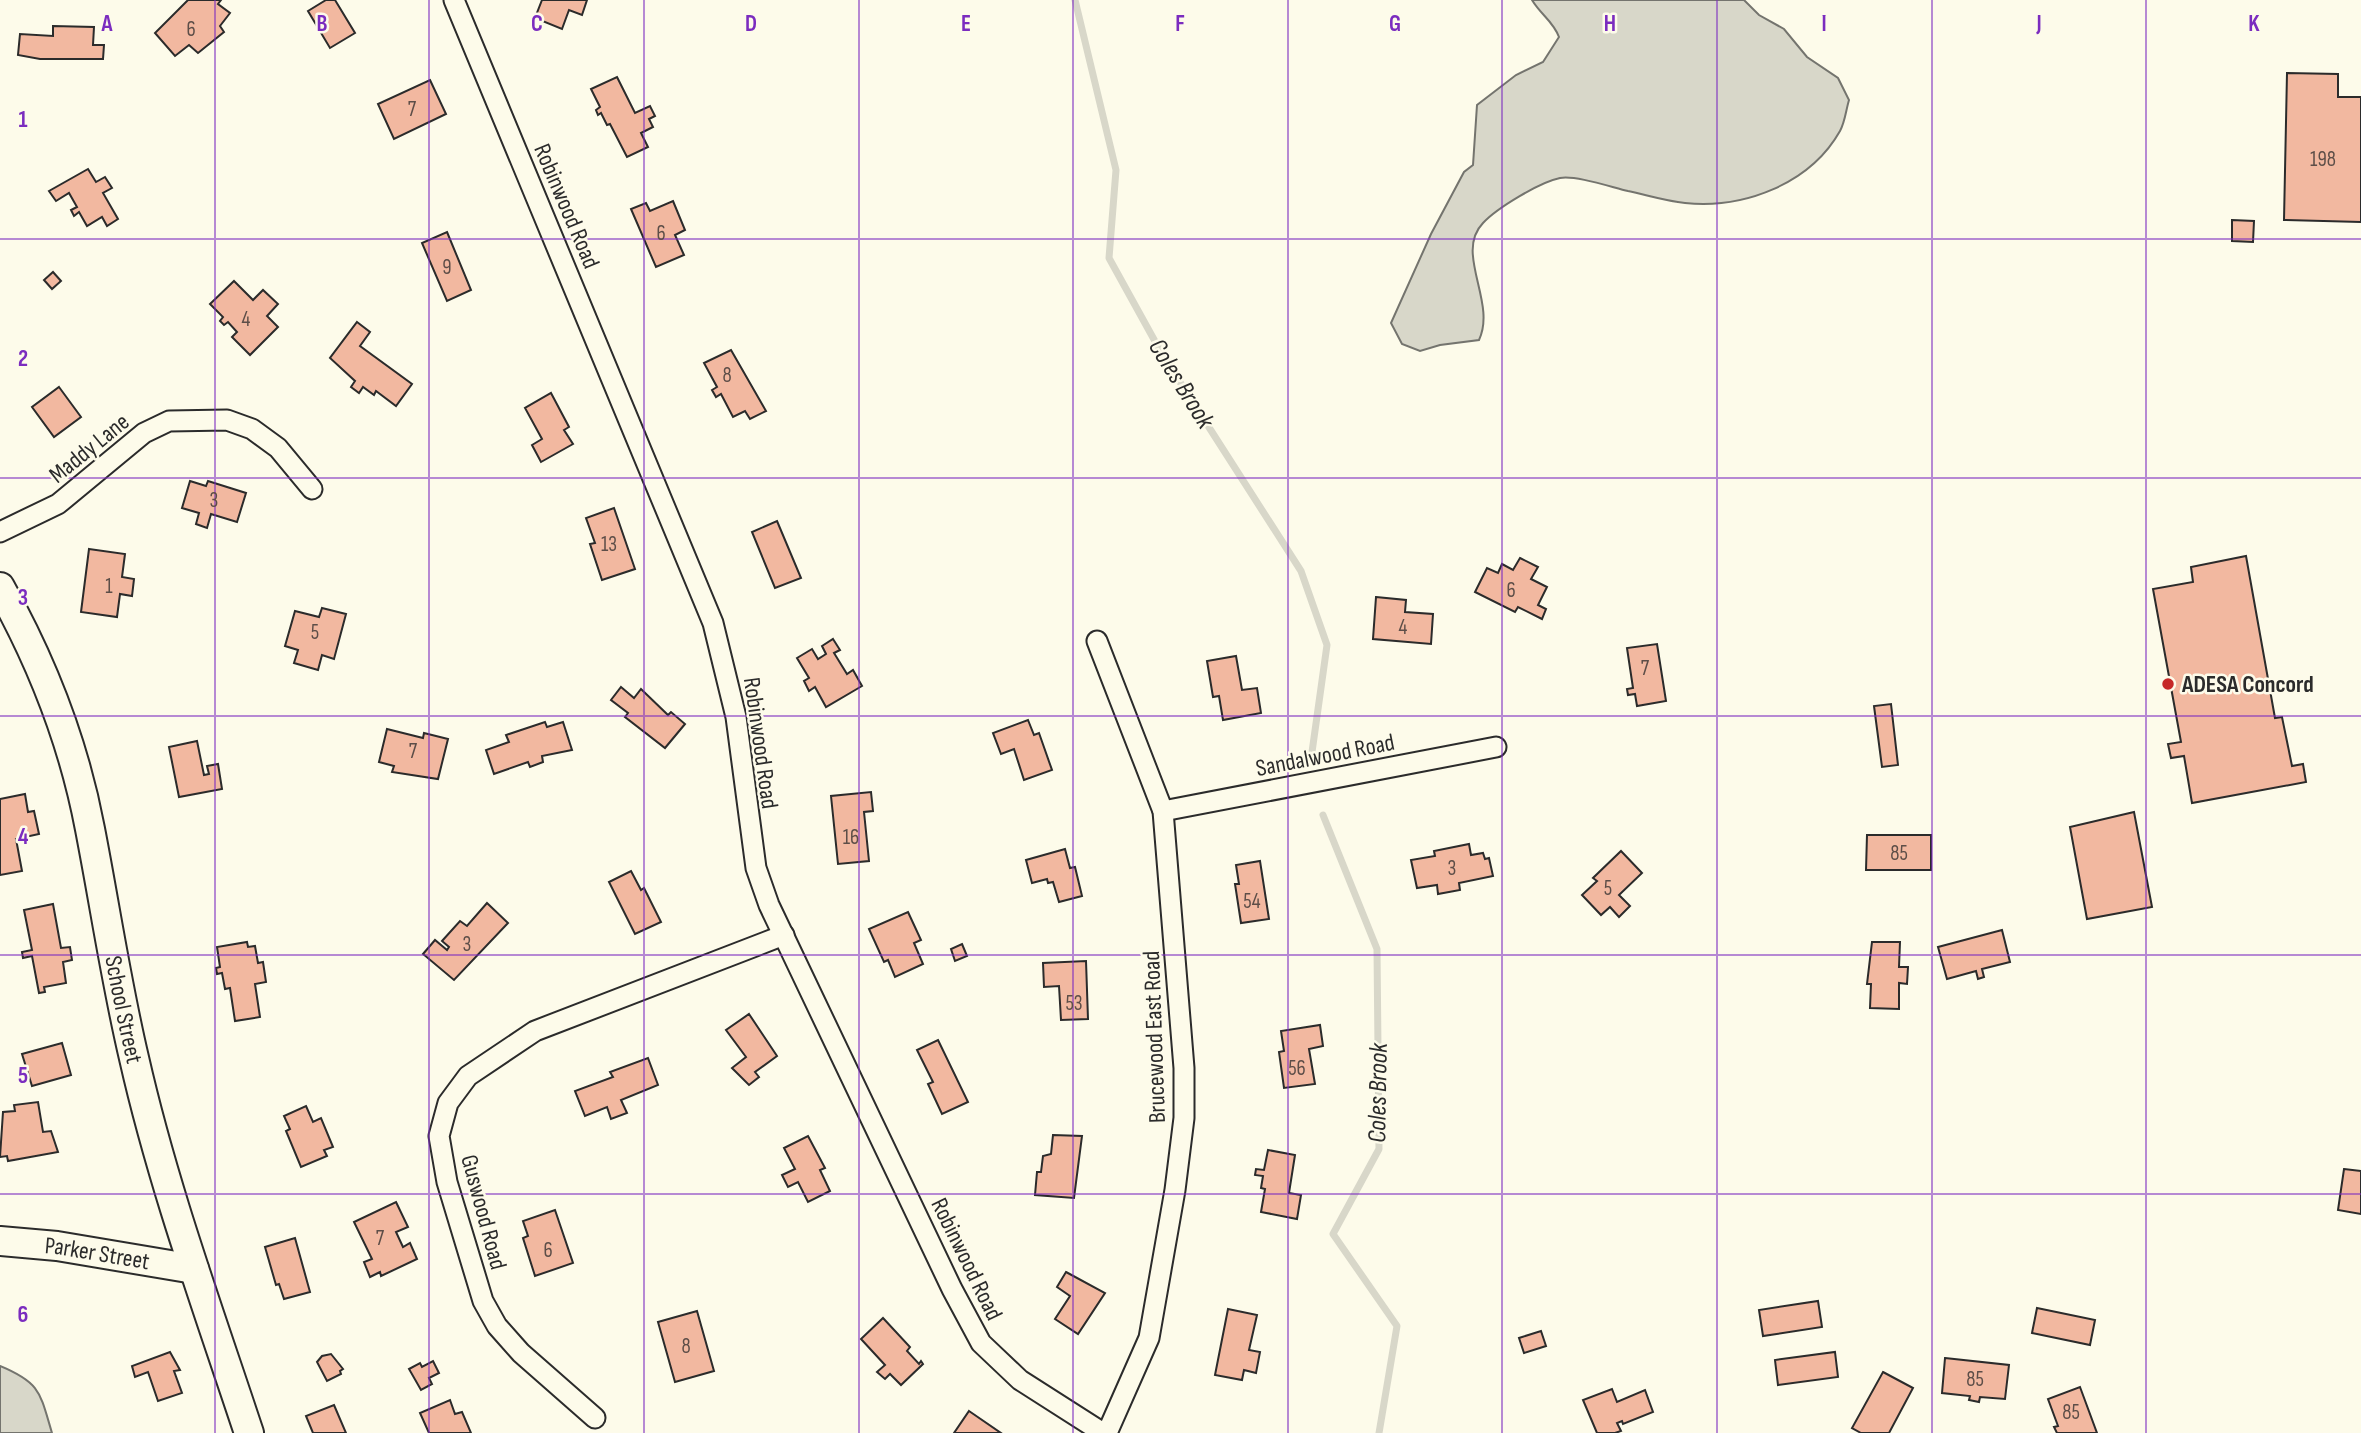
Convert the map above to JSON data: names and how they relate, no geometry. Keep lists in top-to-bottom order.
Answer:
{
  "streets": {
    "street": [
      "Robinwood Road",
      "Maddy Lane",
      "Sandalwood Road",
      "School Street",
      "Brucewood East Road",
      "Guswood Road",
      "Parker Street"
    ]
  },
  "crossings": [
    ["Robinwood Road", "Brucewood East Road"],
    ["Robinwood Road", "Guswood Road"],
    ["Sandalwood Road", "Brucewood East Road"],
    ["School Street", "Parker Street"]
  ],
  "water": ["Coles Brook"],
  "places": ["ADESA Concord"],
  "house_numbers": [
    "6",
    "7",
    "198",
    "6",
    "9",
    "4",
    "8",
    "3",
    "13",
    "1",
    "6",
    "4",
    "5",
    "7",
    "7",
    "16",
    "85",
    "3",
    "5",
    "54",
    "3",
    "53",
    "56",
    "7",
    "6",
    "8",
    "85",
    "85"
  ],
  "grid": {
    "columns": [
      "A",
      "B",
      "C",
      "D",
      "E",
      "F",
      "G",
      "H",
      "I",
      "J",
      "K"
    ],
    "rows": [
      "1",
      "2",
      "3",
      "4",
      "5",
      "6"
    ]
  }
}
